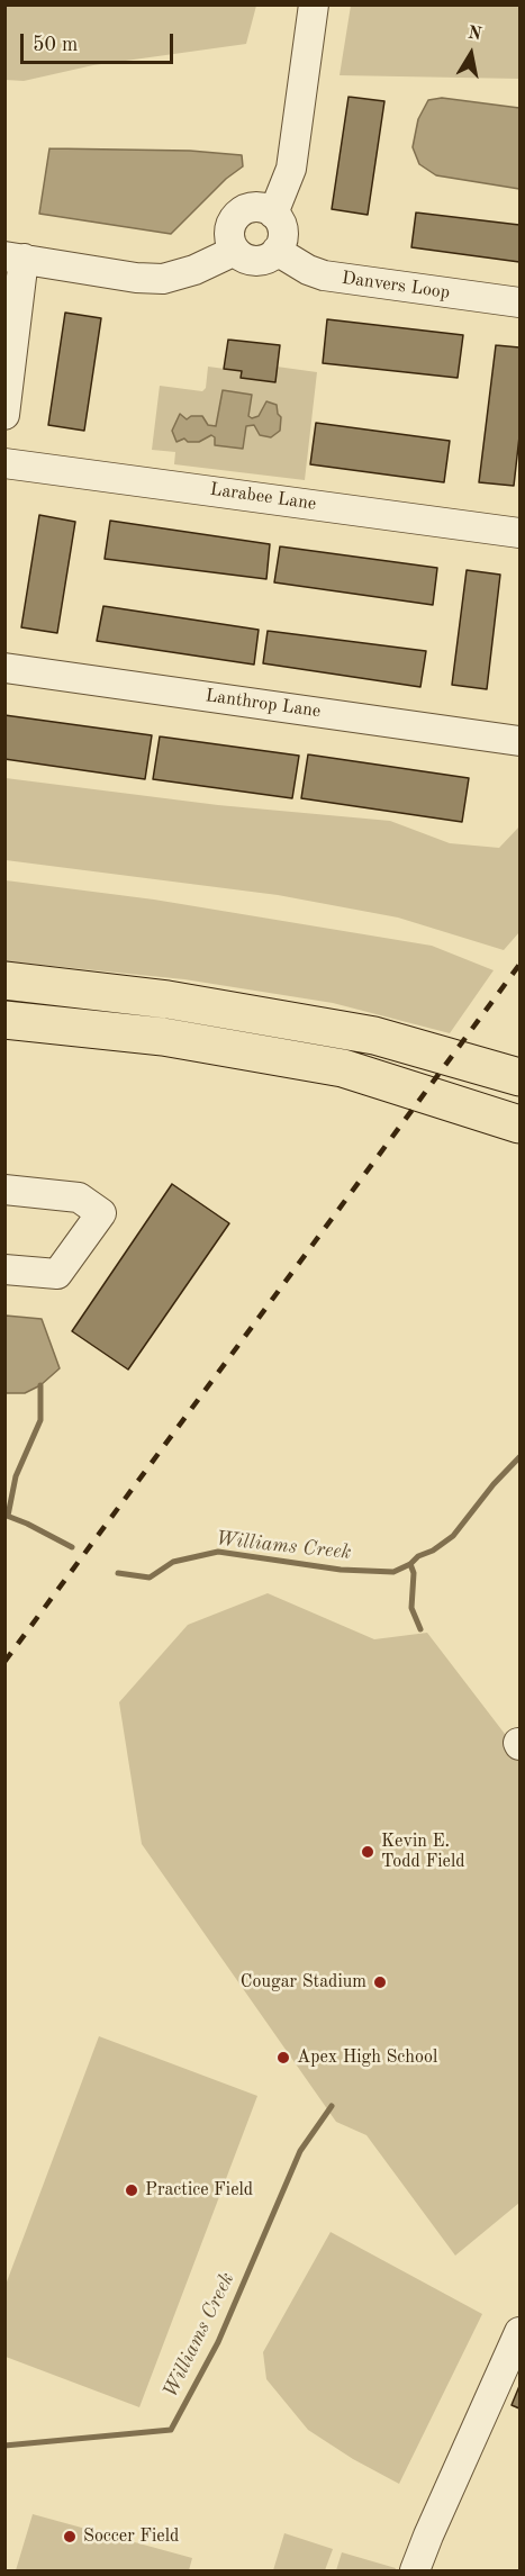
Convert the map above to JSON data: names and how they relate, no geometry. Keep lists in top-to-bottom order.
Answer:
{
  "streets": {
    "street": ["Danvers Loop", "Larabee Lane", "Lanthrop Lane"]
  },
  "water": ["Williams Creek"],
  "places": [
    "Kevin E. Todd Field",
    "Cougar Stadium",
    "Apex High School",
    "Practice Field",
    "Soccer Field"
  ],
  "scale_bar": "50 m",
  "north": "top"
}
